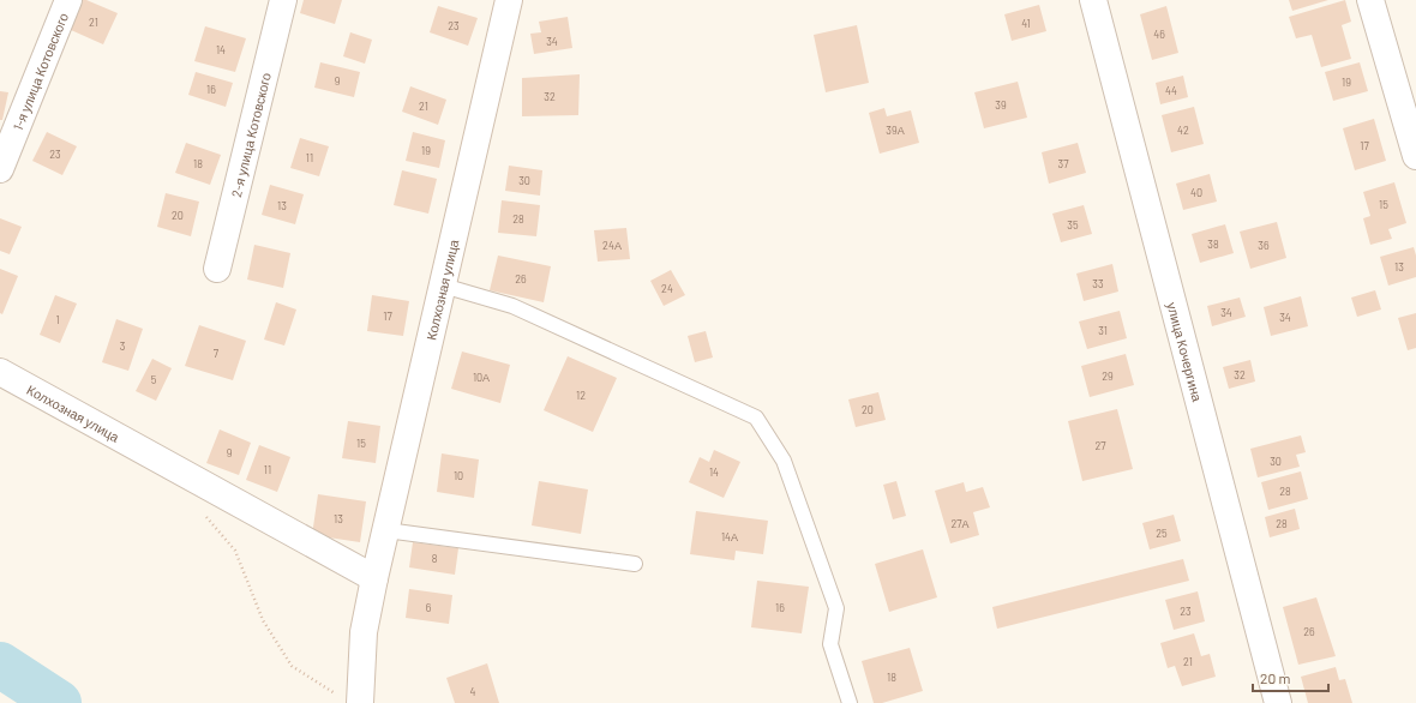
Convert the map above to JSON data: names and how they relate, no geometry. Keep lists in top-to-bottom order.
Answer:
{
  "streets": {
    "street": [
      "1-я улица Котовского",
      "2-я улица Котовского",
      "Колхозная улица",
      "улица Кочергина"
    ]
  },
  "house_numbers": [
    "21",
    "41",
    "23",
    "46",
    "34",
    "14",
    "9",
    "19",
    "16",
    "44",
    "32",
    "39",
    "21",
    "39А",
    "42",
    "17",
    "19",
    "23",
    "11",
    "18",
    "37",
    "30",
    "40",
    "15",
    "13",
    "20",
    "28",
    "35",
    "38",
    "24А",
    "36",
    "13",
    "26",
    "33",
    "24",
    "34",
    "17",
    "34",
    "1",
    "31",
    "3",
    "7",
    "32",
    "29",
    "10А",
    "5",
    "12",
    "20",
    "15",
    "27",
    "9",
    "30",
    "11",
    "14",
    "10",
    "28",
    "13",
    "27А",
    "28",
    "25",
    "14А",
    "8",
    "6",
    "16",
    "23",
    "26",
    "21",
    "18",
    "4"
  ],
  "scale_bar": "20 m"
}
